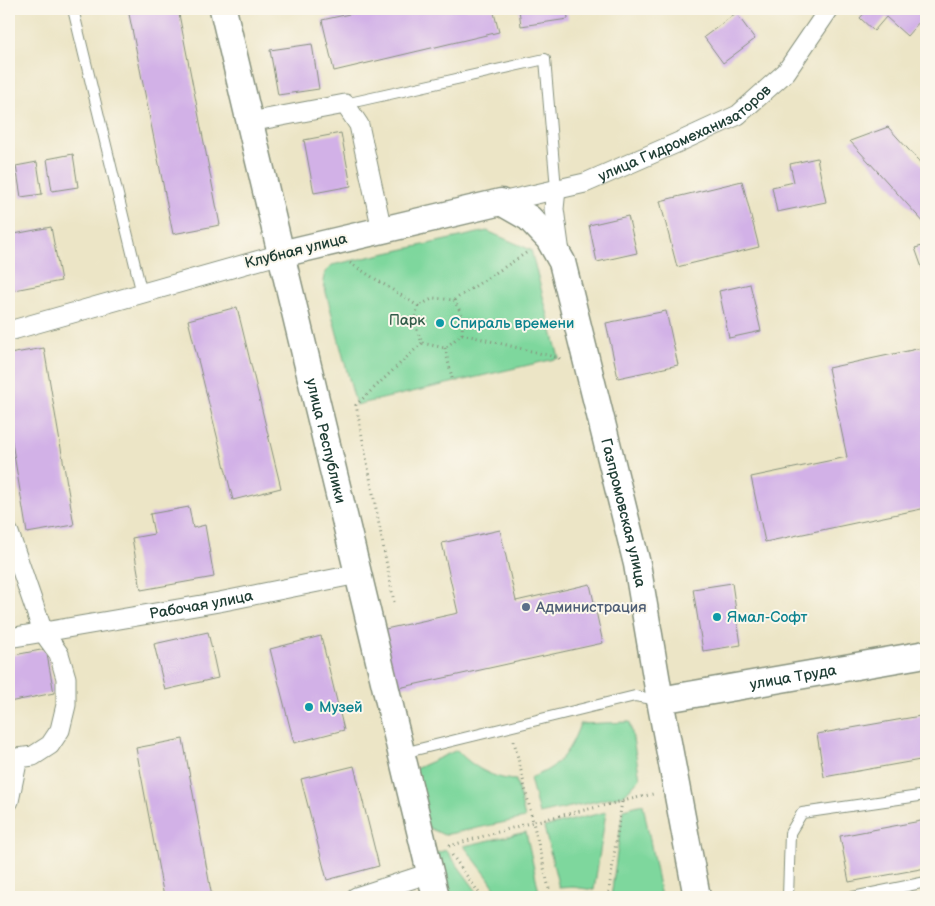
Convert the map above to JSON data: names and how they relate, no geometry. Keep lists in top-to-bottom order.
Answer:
{
  "streets": {
    "street": [
      "улица Гидромеханизаторов",
      "Клубная улица",
      "улица Республики",
      "Газпромовская улица",
      "Рабочая улица",
      "улица Труда"
    ]
  },
  "crossings": [
    ["улица Гидромеханизаторов", "Клубная улица"],
    ["улица Гидромеханизаторов", "Газпромовская улица"],
    ["Клубная улица", "улица Республики"],
    ["улица Республики", "Рабочая улица"],
    ["Газпромовская улица", "улица Труда"]
  ],
  "parks": ["Парк"],
  "places": [
    "Спираль времени",
    "Администрация",
    "Ямал-Софт",
    "Музей"
  ]
}
